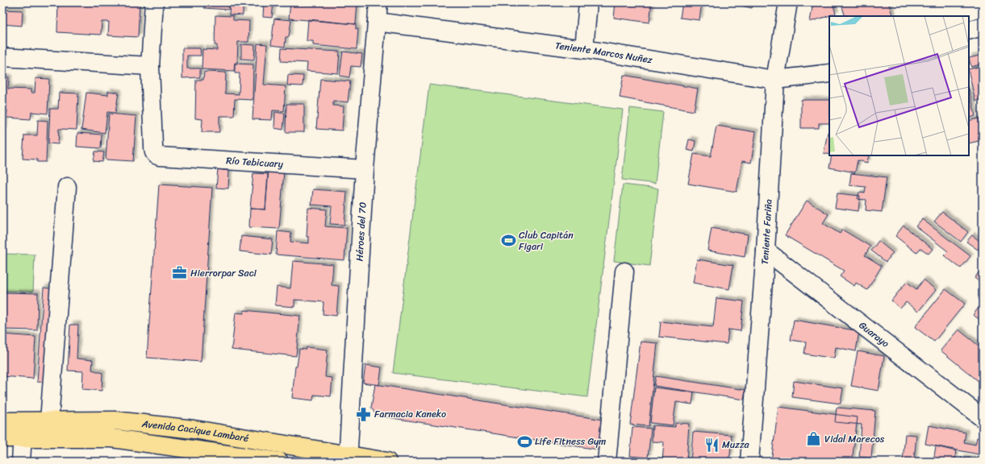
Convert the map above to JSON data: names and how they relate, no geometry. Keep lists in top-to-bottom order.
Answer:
{
  "streets": {
    "main road": ["Avenida Cacique Lambaré"],
    "street": [
      "Teniente Marcos Nuñez",
      "Río Tebicuary",
      "Héroes del 70",
      "Teniente Fariña",
      "Guarayo"
    ]
  },
  "crossings": [
    ["Teniente Marcos Nuñez", "Héroes del 70"],
    ["Teniente Marcos Nuñez", "Teniente Fariña"],
    ["Río Tebicuary", "Héroes del 70"],
    ["Héroes del 70", "Avenida Cacique Lambaré"],
    ["Teniente Fariña", "Guarayo"]
  ],
  "places": {
    "sports": ["Club Capitán Figari", "Life Fitness Gym"],
    "office": ["Hierrorpar Saci"],
    "pharmacy": ["Farmacia Kaneko"],
    "shop": ["Vidal Marecos"],
    "restaurant": ["Muzza"]
  }
}
